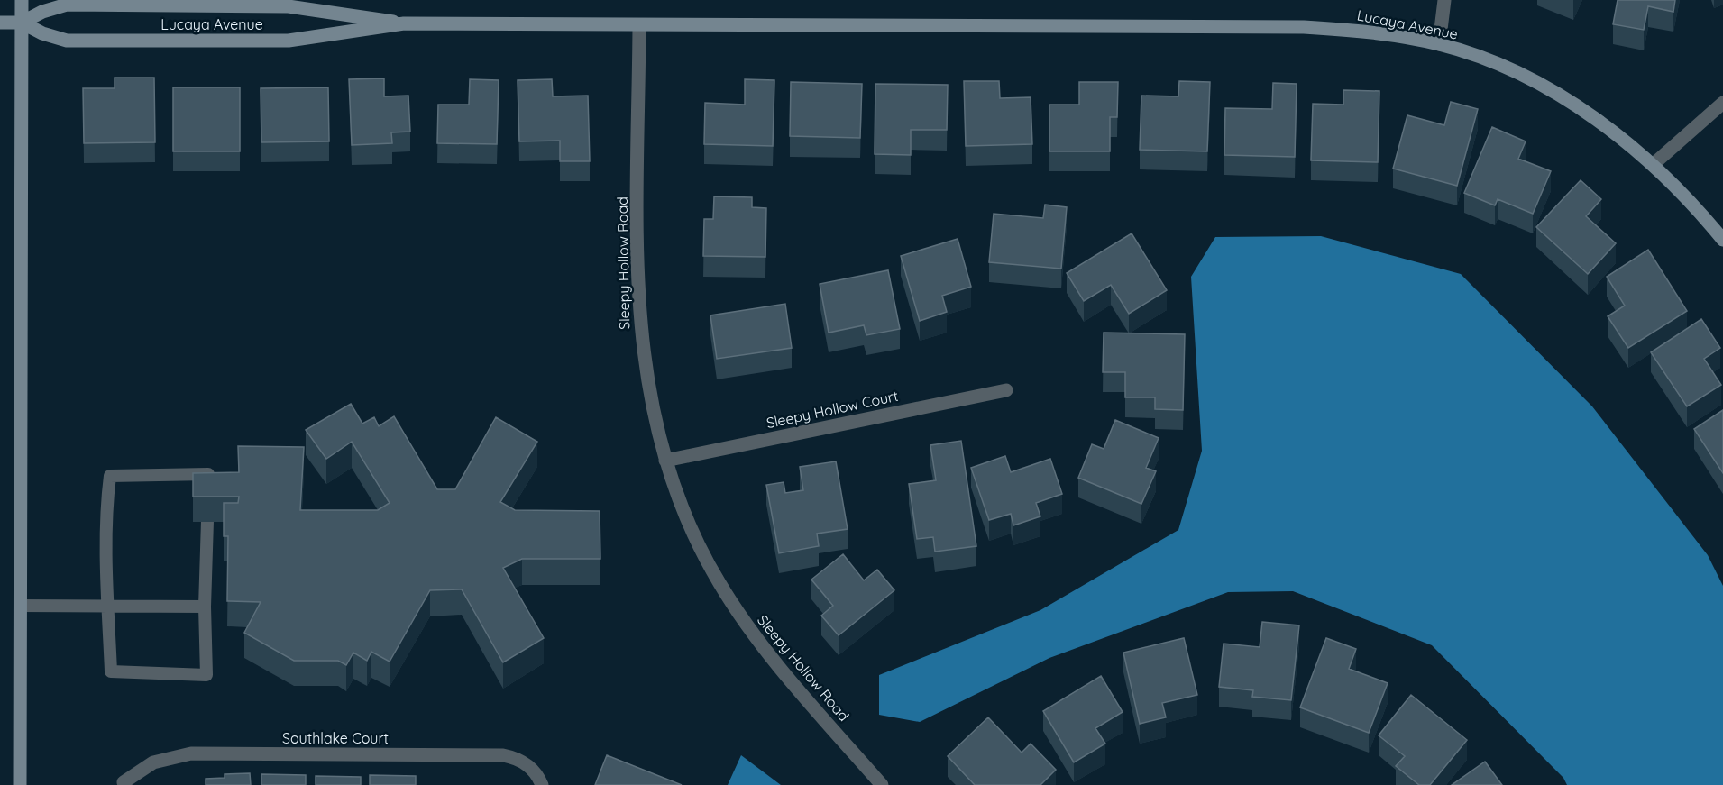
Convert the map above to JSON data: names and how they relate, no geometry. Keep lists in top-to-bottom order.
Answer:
{
  "streets": {
    "street": [
      "Lucaya Avenue",
      "Sleepy Hollow Road",
      "Sleepy Hollow Court",
      "Southlake Court"
    ]
  },
  "crossings": [
    ["Lucaya Avenue", "Sleepy Hollow Road"],
    ["Sleepy Hollow Road", "Sleepy Hollow Court"]
  ]
}
